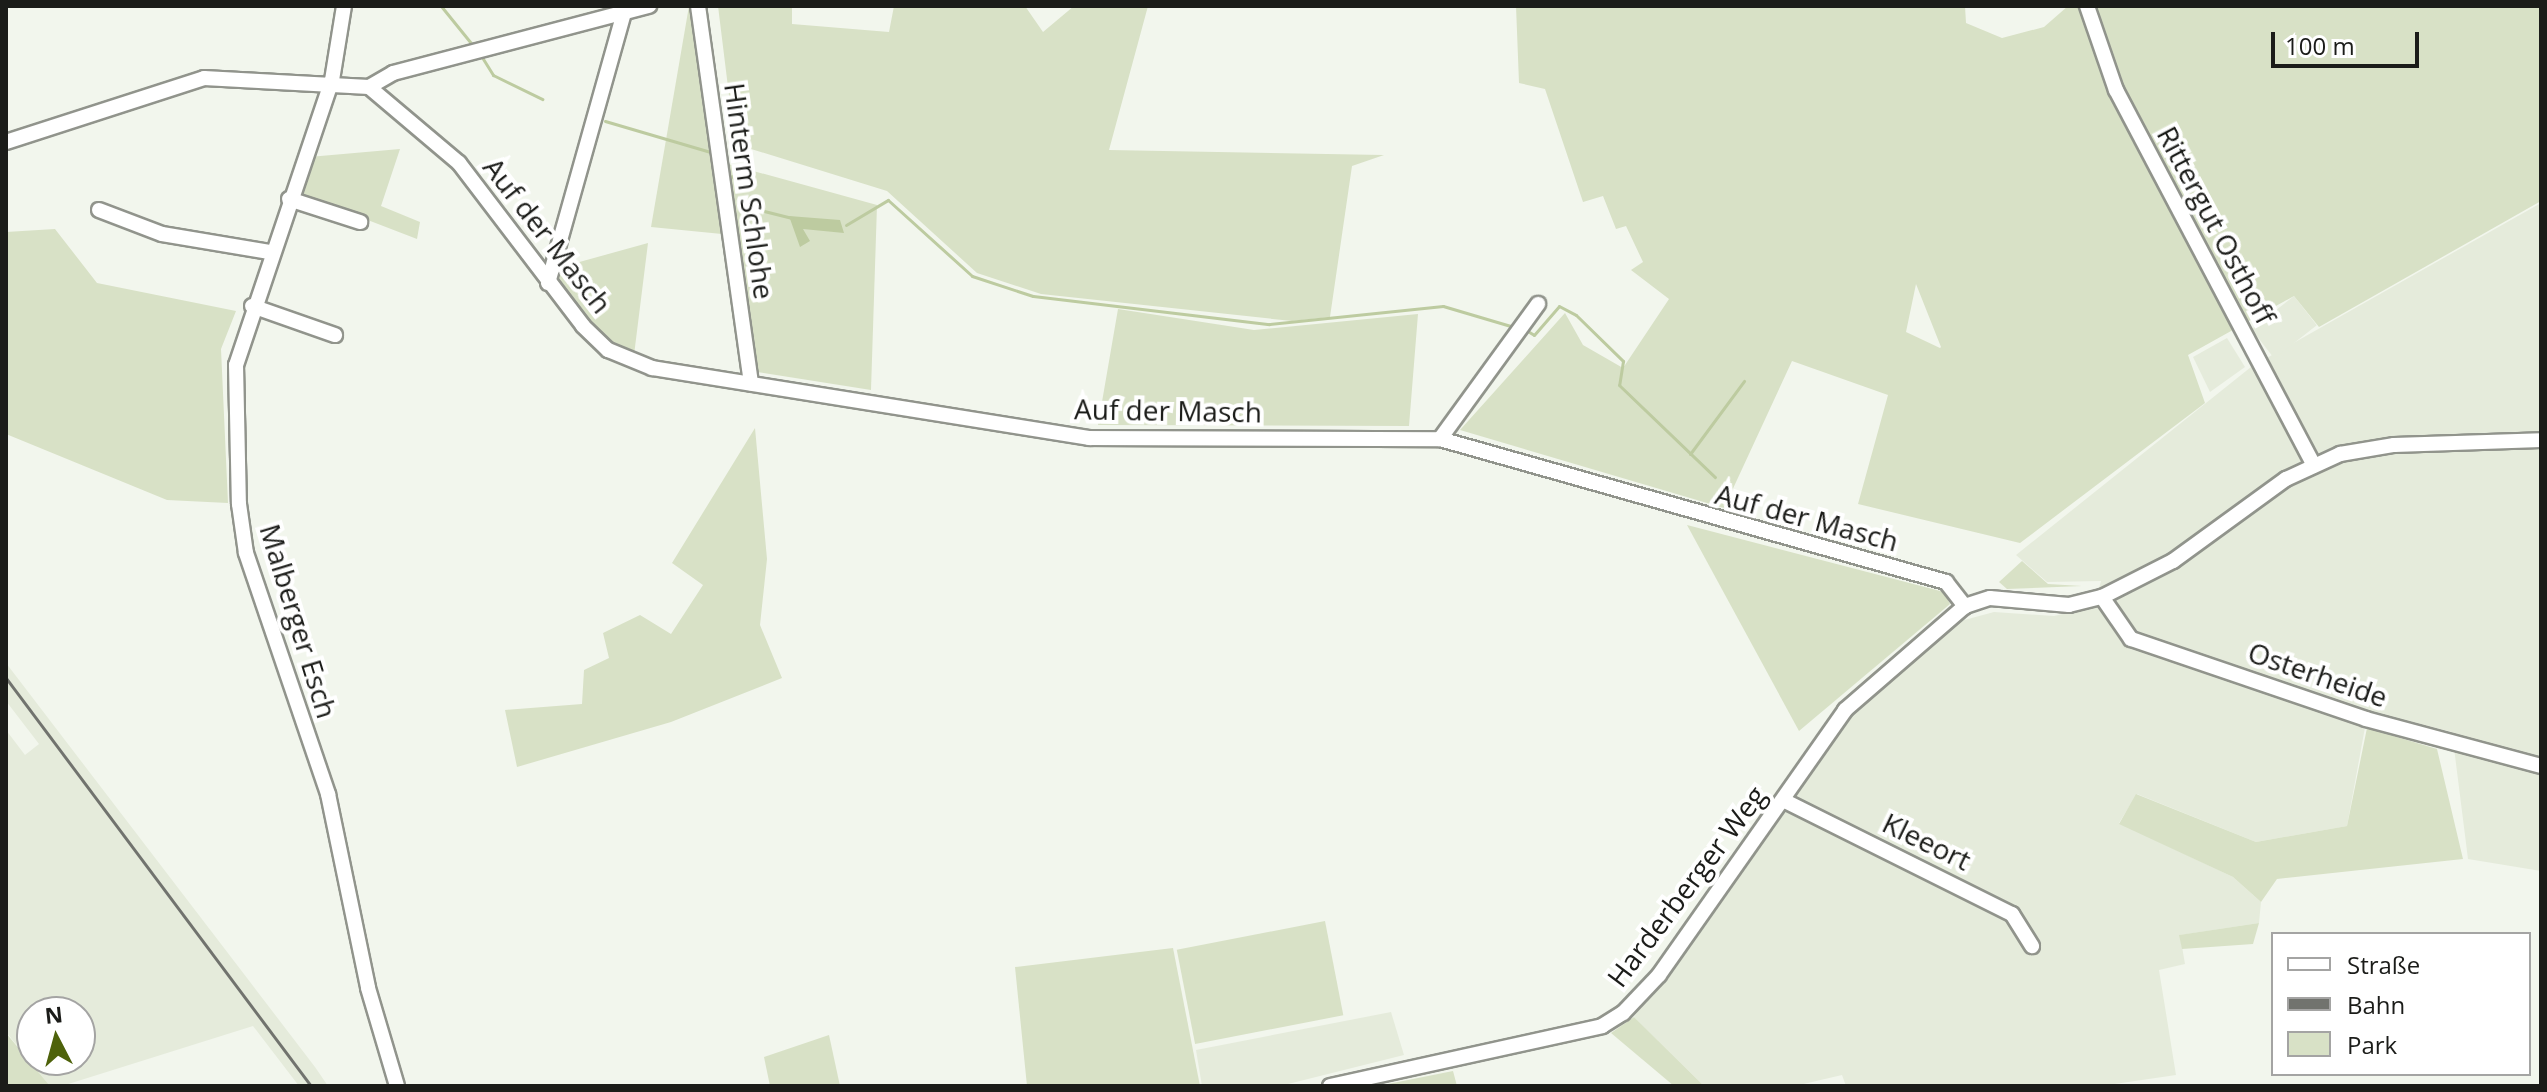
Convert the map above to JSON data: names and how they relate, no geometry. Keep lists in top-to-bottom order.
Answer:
{
  "streets": {
    "street": [
      "Hinterm Schlohe",
      "Rittergut Osthoff",
      "Auf der Masch",
      "Malberger Esch",
      "Osterheide",
      "Kleeort",
      "Harderberger Weg"
    ]
  },
  "crossings": [
    ["Hinterm Schlohe", "Auf der Masch"],
    ["Auf der Masch", "Harderberger Weg"],
    ["Kleeort", "Harderberger Weg"]
  ],
  "legend": ["Straße", "Bahn", "Park"],
  "scale_bar": "100 m",
  "north": "top"
}
